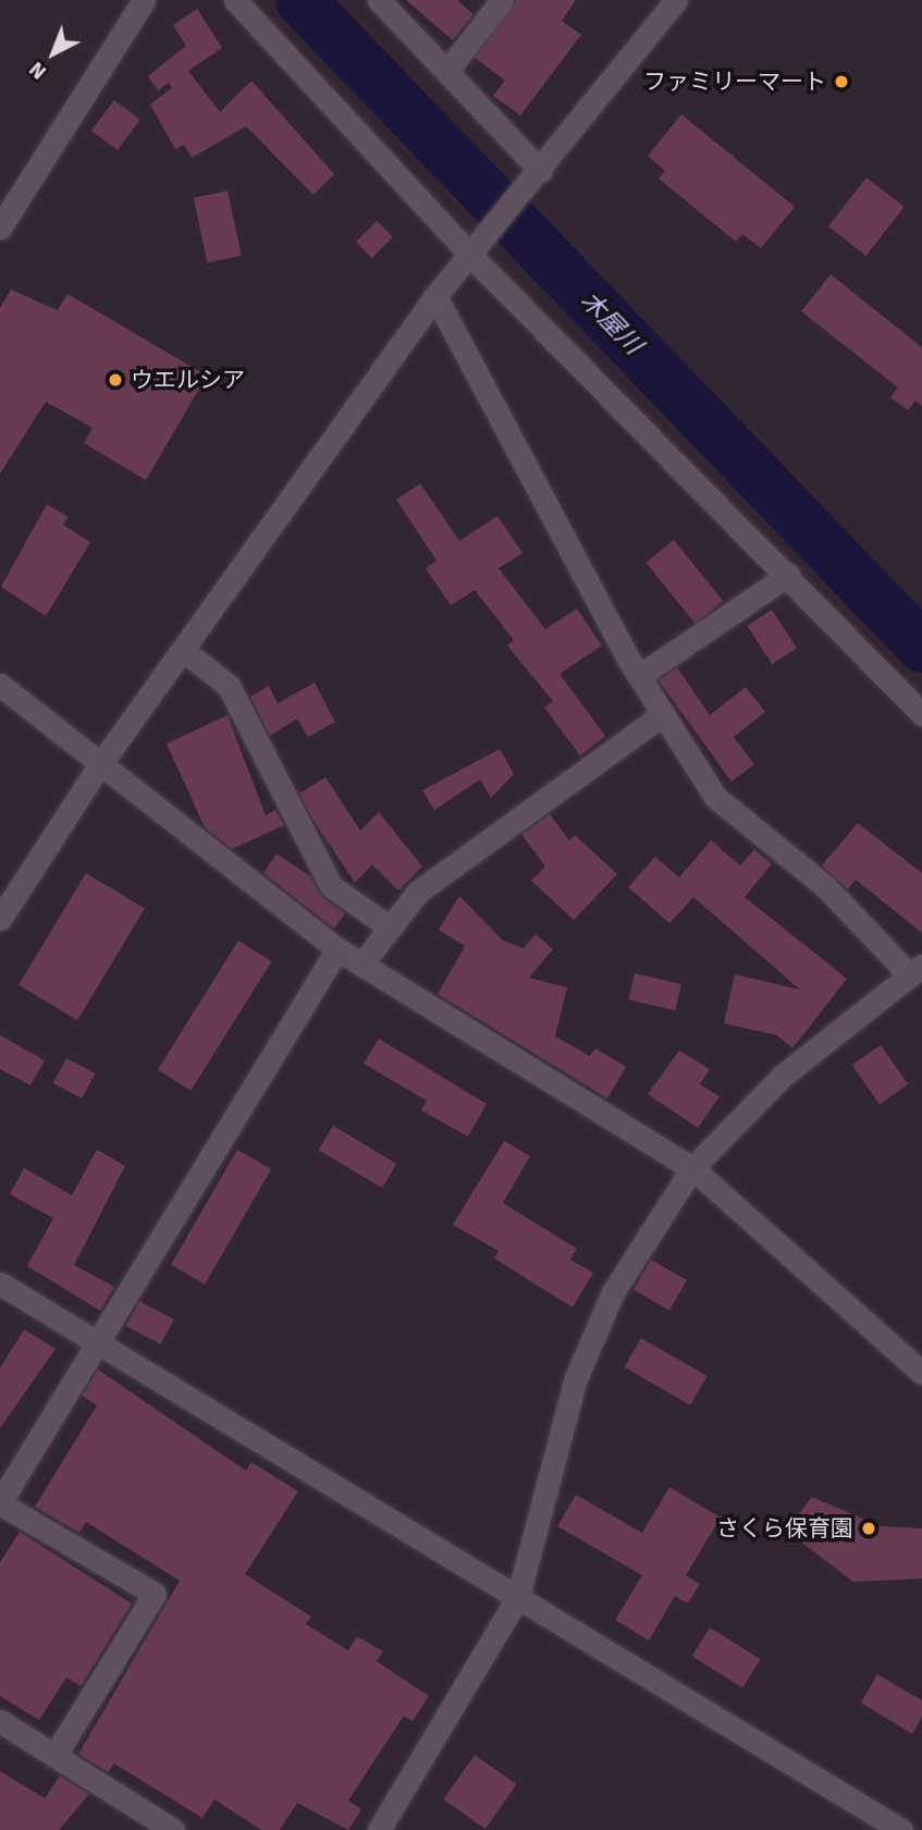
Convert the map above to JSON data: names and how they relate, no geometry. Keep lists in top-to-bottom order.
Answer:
{
  "water": ["木屋川"],
  "places": ["ファミリーマート", "ウエルシア", "さくら保育園"],
  "north": "bottom left"
}
